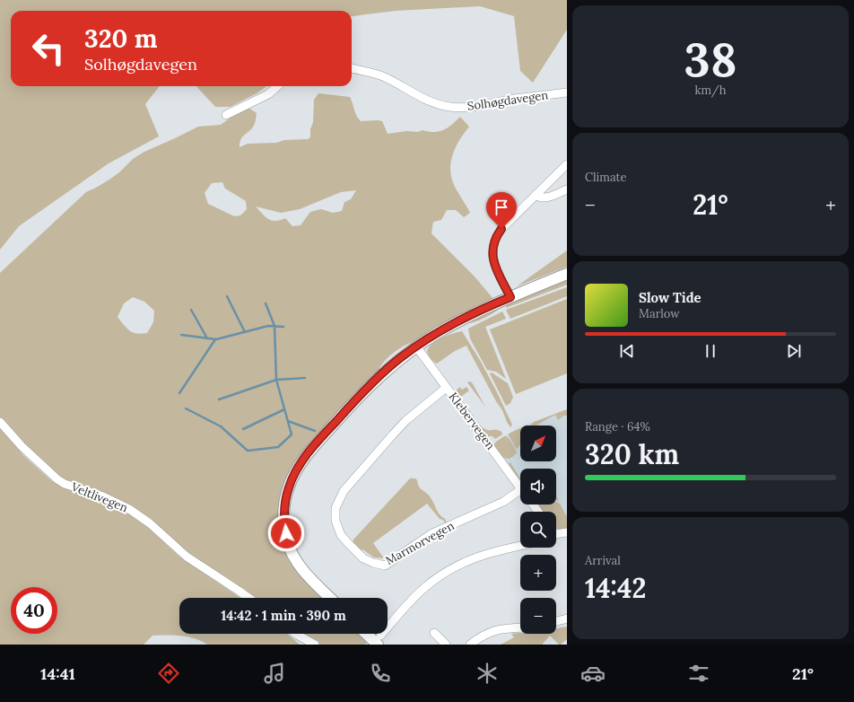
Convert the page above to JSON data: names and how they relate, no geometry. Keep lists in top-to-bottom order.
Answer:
{
  "streets": {
    "street": [
      "Solhøgdavegen",
      "Klebervegen",
      "Veltlivegen",
      "Marmorvegen"
    ]
  },
  "crossings": [
    ["Klebervegen", "Marmorvegen"]
  ],
  "north": "top right",
  "page": {
    "tile": [
      ["38", "km/h"],
      "Climate",
      ["Range · 64%", "320 km"],
      ["Arrival", "14:42"]
    ],
    "turn": ["320 m", "Solhøgdavegen"],
    "heat": ["−", "21°", "+"],
    "song": ["Slow Tide", "Marlow"],
    "map_buttons": ["+", "−"],
    "limit": "40",
    "trip": "14:42 · 1 min · 390 m",
    "tabs": ["14:41", "21°"]
  }
}
